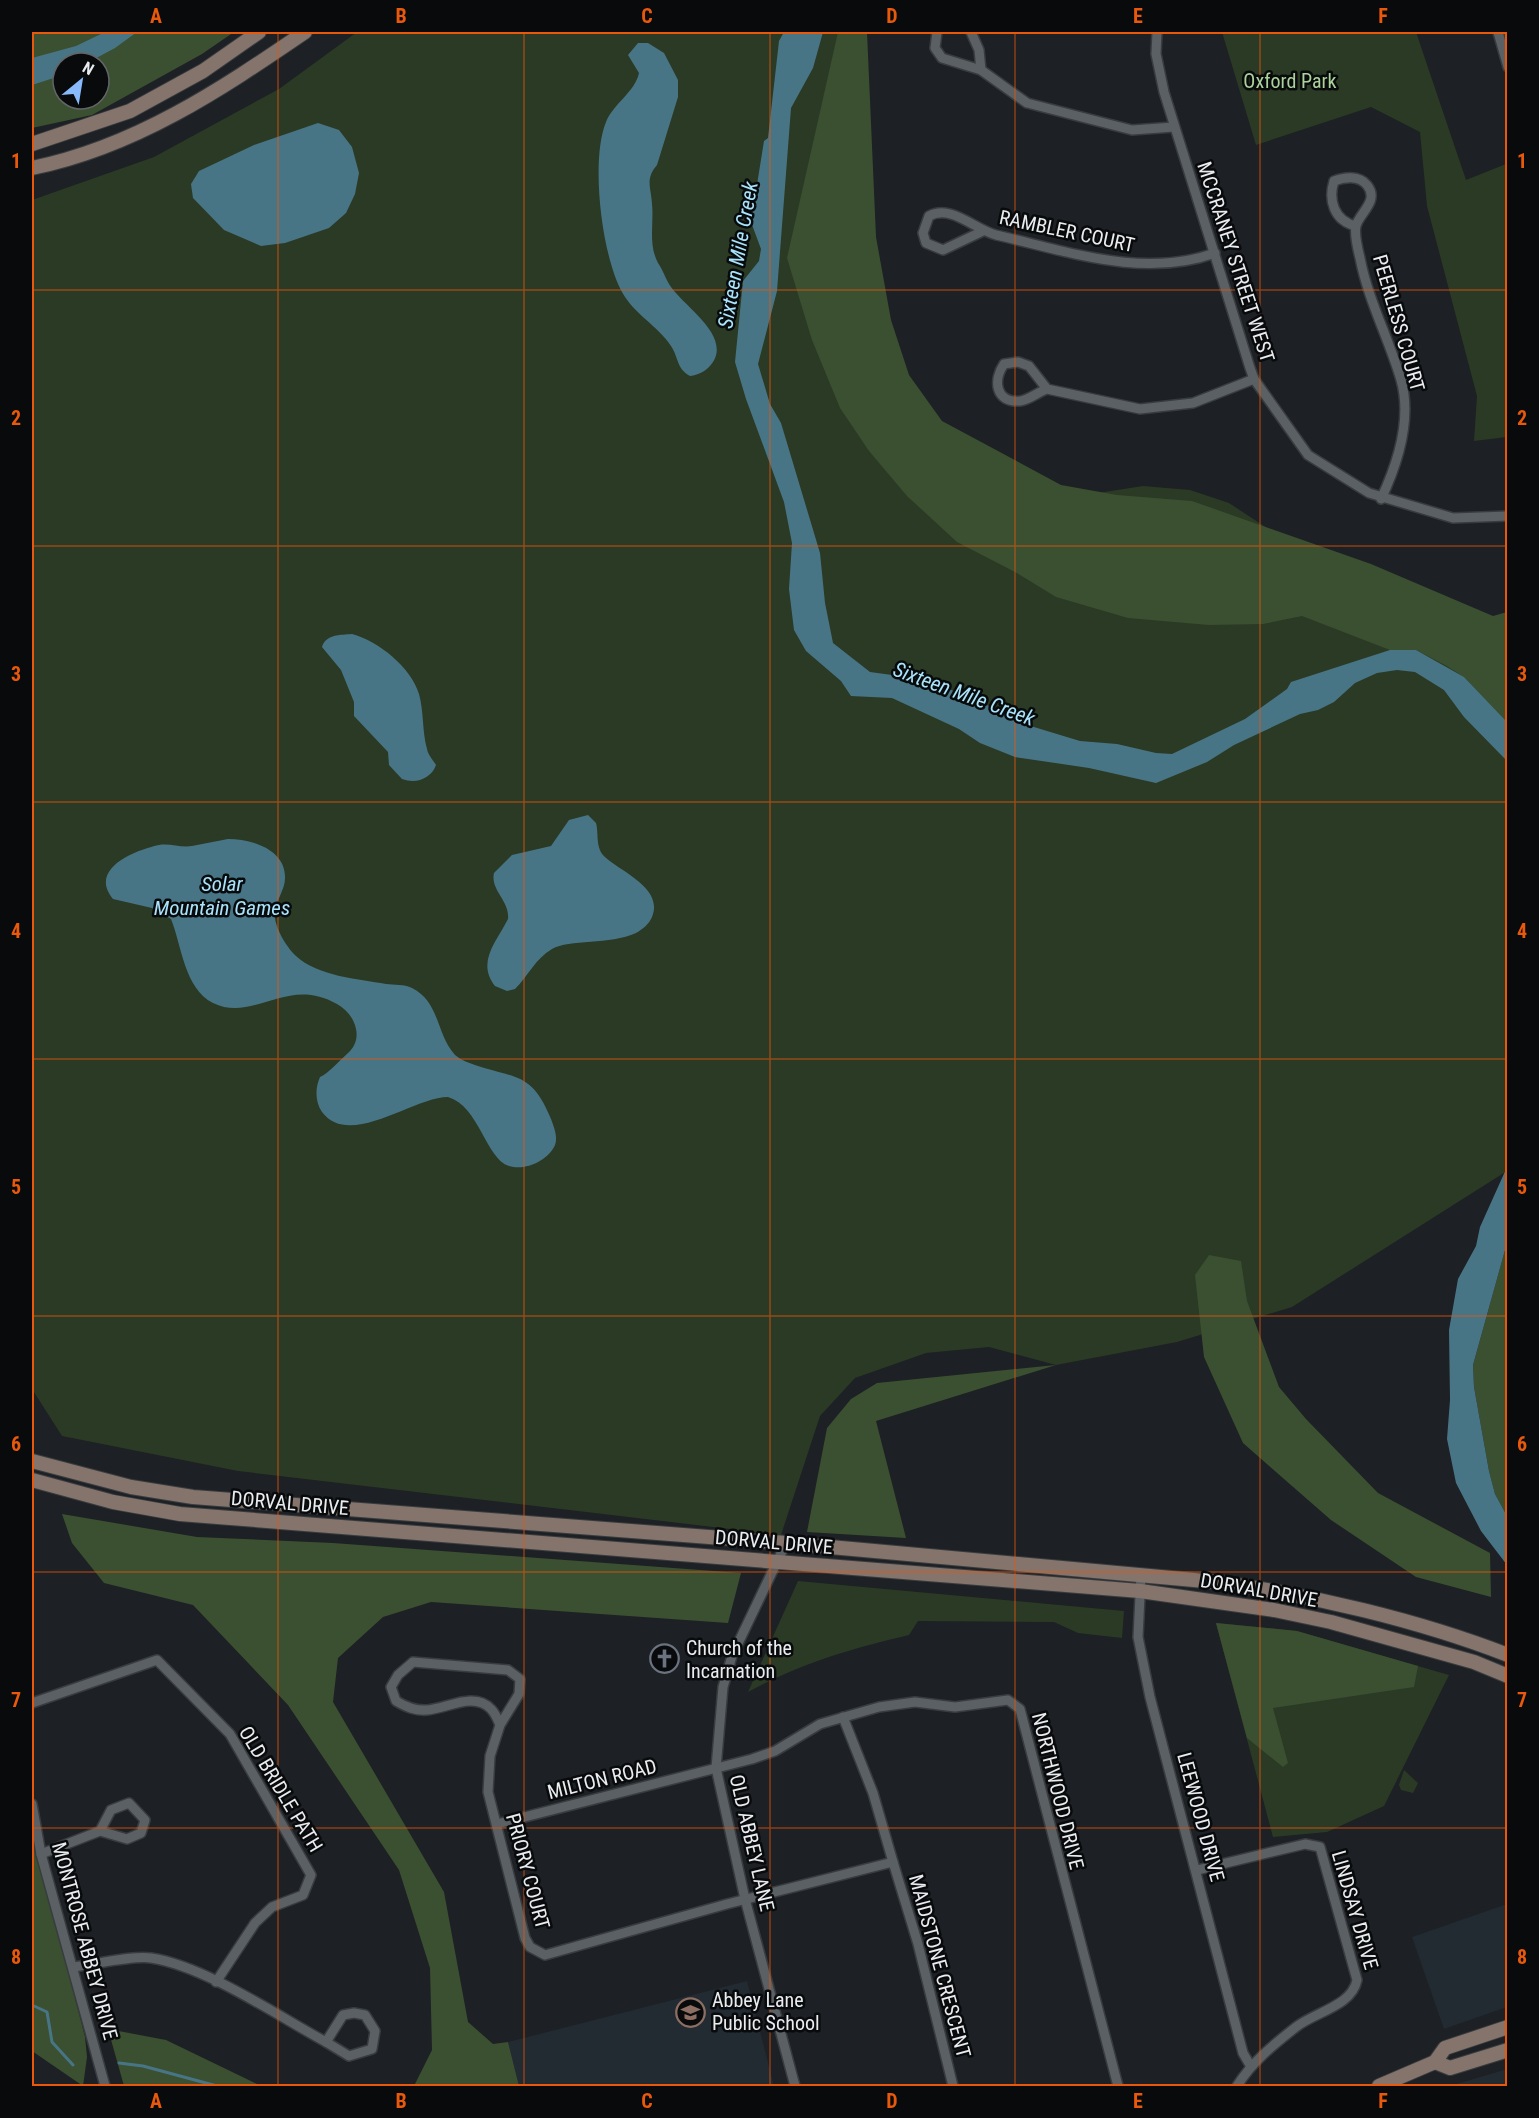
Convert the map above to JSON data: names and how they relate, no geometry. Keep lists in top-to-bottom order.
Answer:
{
  "streets": {
    "main road": ["DORVAL DRIVE"],
    "street": [
      "RAMBLER COURT",
      "MCCRANEY STREET WEST",
      "PEERLESS COURT",
      "MILTON ROAD",
      "OLD BRIDLE PATH",
      "NORTHWOOD DRIVE",
      "LEEWOOD DRIVE",
      "OLD ABBEY LANE",
      "PRIORY COURT",
      "LINDSAY DRIVE",
      "MONTROSE ABBEY DRIVE",
      "MAIDSTONE CRESCENT"
    ]
  },
  "crossings": [
    ["RAMBLER COURT", "MCCRANEY STREET WEST"],
    ["MCCRANEY STREET WEST", "PEERLESS COURT"],
    ["DORVAL DRIVE", "LEEWOOD DRIVE"],
    ["DORVAL DRIVE", "OLD ABBEY LANE"],
    ["MILTON ROAD", "NORTHWOOD DRIVE"],
    ["MILTON ROAD", "OLD ABBEY LANE"],
    ["MILTON ROAD", "PRIORY COURT"],
    ["NORTHWOOD DRIVE", "OLD ABBEY LANE"],
    ["LEEWOOD DRIVE", "LINDSAY DRIVE"],
    ["OLD ABBEY LANE", "PRIORY COURT"],
    ["OLD ABBEY LANE", "MAIDSTONE CRESCENT"],
    ["PRIORY COURT", "MAIDSTONE CRESCENT"]
  ],
  "water": ["Sixteen Mile Creek", "Solar Mountain Games"],
  "parks": ["Oxford Park"],
  "places": {
    "church": ["Church of the Incarnation"],
    "school or university": ["Abbey Lane Public School"]
  },
  "north": "top right",
  "grid": {
    "columns": [
      "A",
      "B",
      "C",
      "D",
      "E",
      "F"
    ],
    "rows": [
      "1",
      "2",
      "3",
      "4",
      "5",
      "6",
      "7",
      "8"
    ]
  }
}
